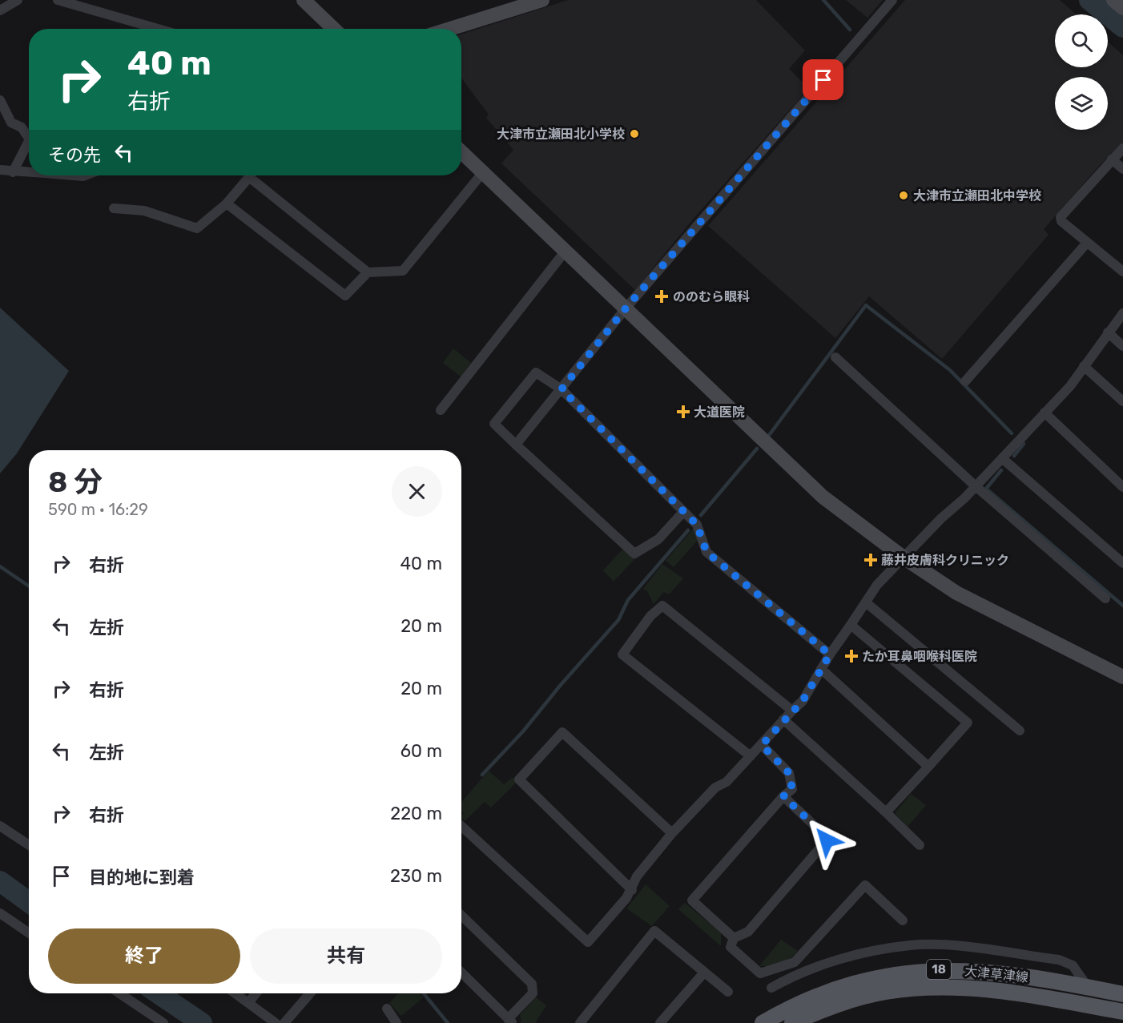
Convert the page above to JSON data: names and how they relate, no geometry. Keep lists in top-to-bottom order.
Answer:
{
  "streets": {
    "main road": ["18", "大津草津線"]
  },
  "places": {
    "other": ["大津市立瀬田北小学校", "大津市立瀬田北中学校"],
    "health": [
      "ののむら眼科",
      "大道医院",
      "藤井皮膚科クリニック",
      "たか耳鼻咽喉科医院"
    ]
  },
  "page": {
    "turn": ["40 m", "右折"],
    "then": "その先",
    "heading": ["8 分", "590 m · 16:29"],
    "list": [
      {
        "name": "右折",
        "value": "40 m"
      },
      {
        "name": "左折",
        "value": "20 m"
      },
      {
        "name": "右折",
        "value": "20 m"
      },
      {
        "name": "左折",
        "value": "60 m"
      },
      {
        "name": "右折",
        "value": "220 m"
      },
      {
        "name": "目的地に到着",
        "value": "230 m"
      }
    ],
    "buttons": ["終了", "共有"]
  }
}
